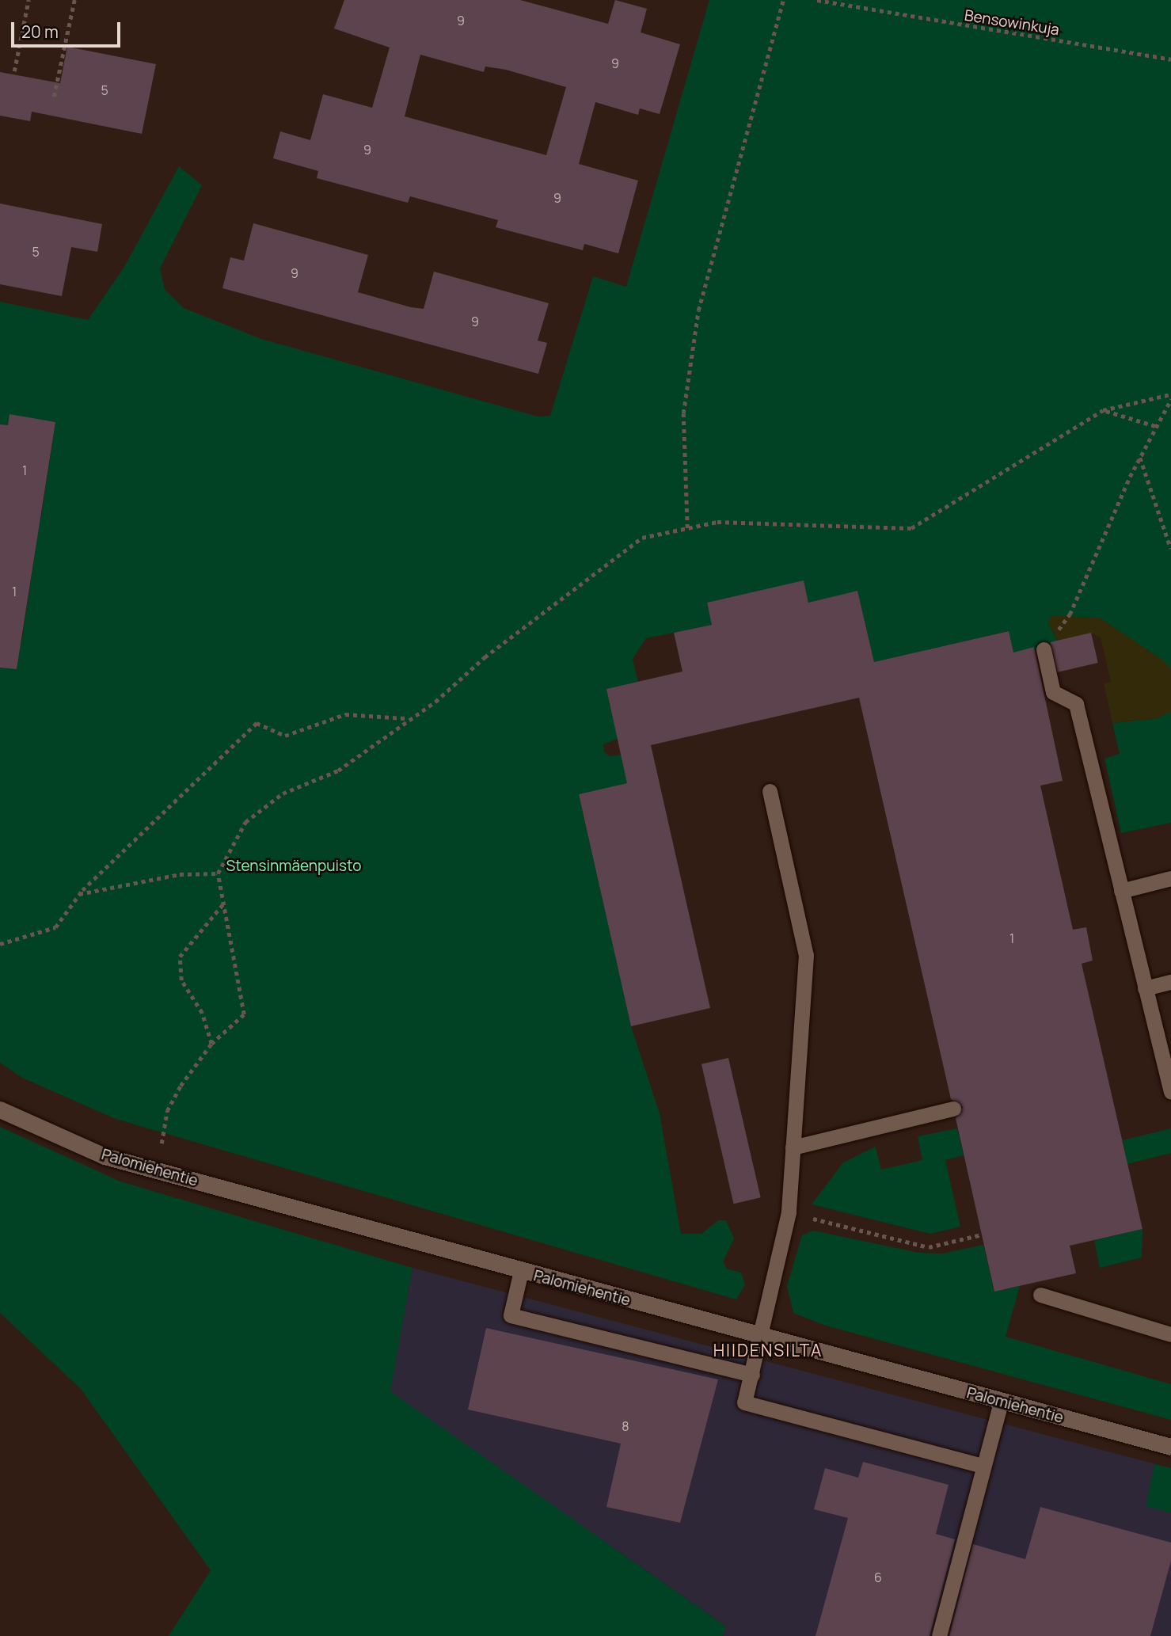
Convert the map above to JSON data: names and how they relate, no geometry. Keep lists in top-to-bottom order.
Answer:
{
  "streets": {
    "street": ["Palomiehentie"],
    "path": ["Bensowinkuja"]
  },
  "districts": ["HIIDENSILTA"],
  "parks": ["Stensinmäenpuisto"],
  "house_numbers": [
    "9",
    "9",
    "5",
    "9",
    "9",
    "5",
    "9",
    "9",
    "1",
    "1",
    "1",
    "8",
    "6"
  ],
  "scale_bar": "20 m"
}
